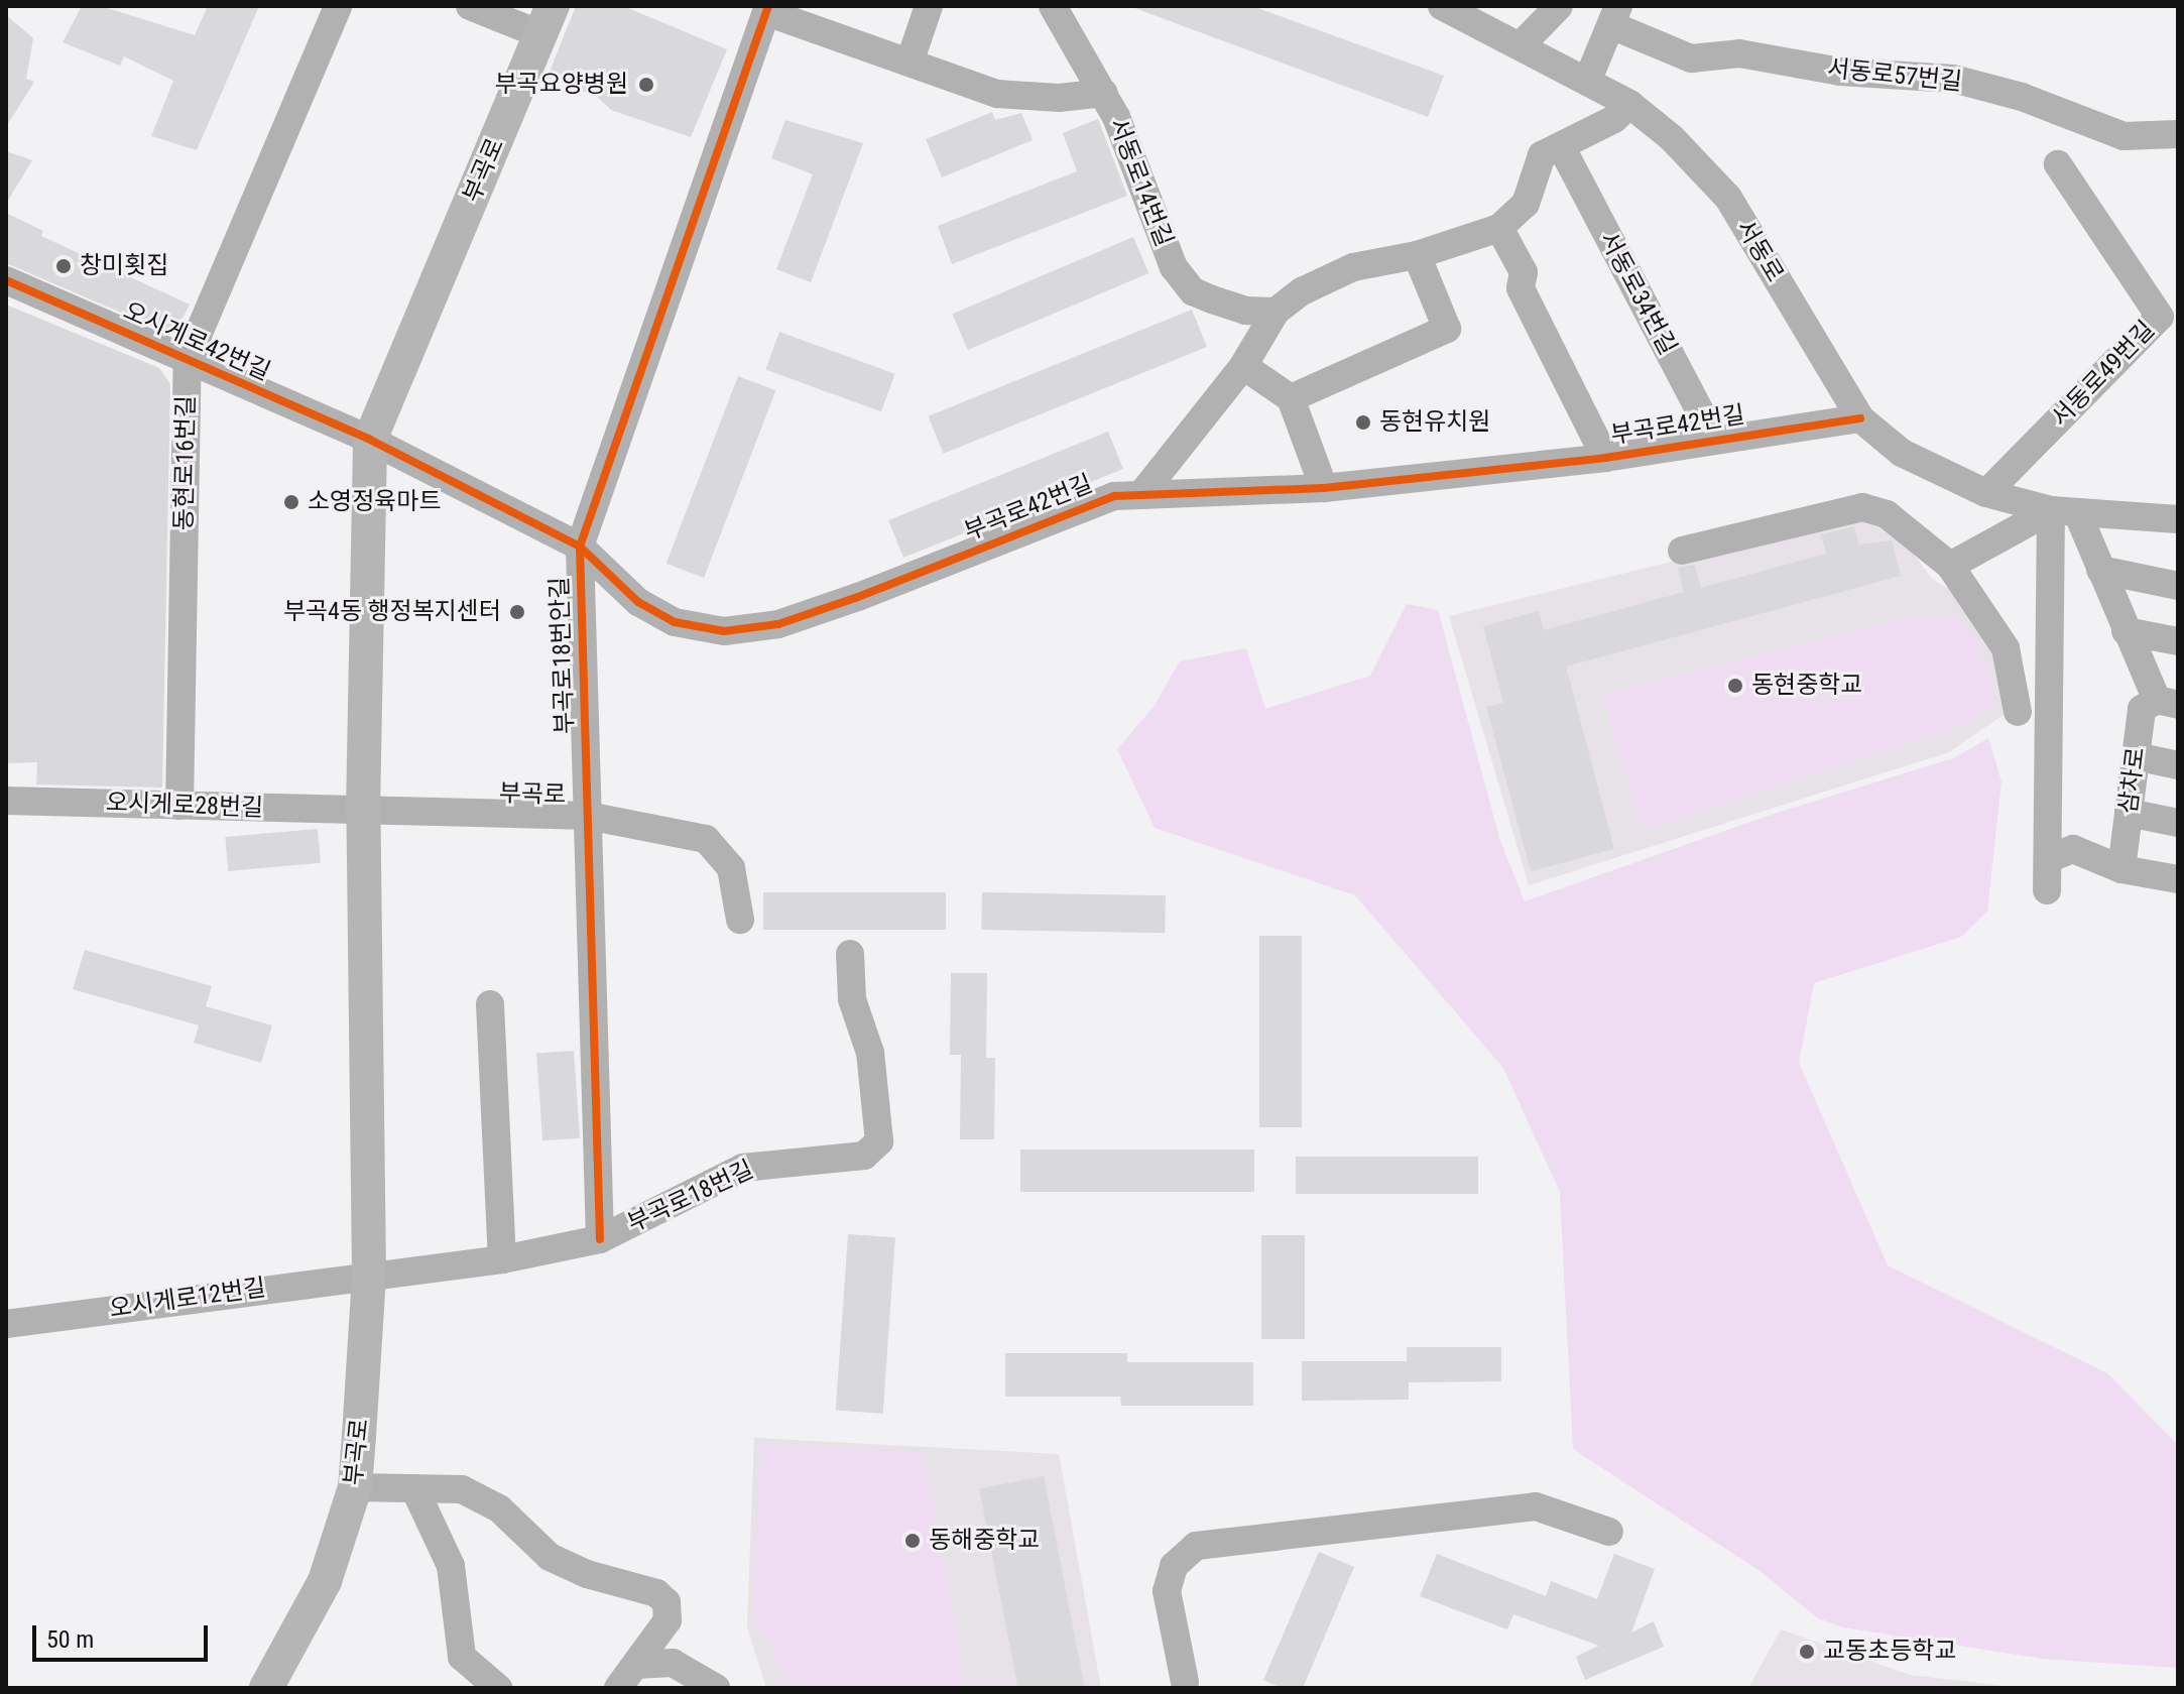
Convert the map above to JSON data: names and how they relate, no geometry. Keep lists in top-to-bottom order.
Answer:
{
  "streets": {
    "main road": ["부곡로"],
    "street": [
      "서동로57번길",
      "서동로14번길",
      "서동로",
      "서동로34번길",
      "오시게로42번길",
      "서동로49번길",
      "부곡로42번길",
      "동현로16번길",
      "부곡로18번안길",
      "삼차로",
      "오시게로28번길",
      "부곡로18번길",
      "오시게로12번길"
    ]
  },
  "crossings": [
    ["부곡로", "오시게로42번길"],
    ["부곡로", "부곡로42번길"],
    ["부곡로", "부곡로18번안길"],
    ["부곡로", "오시게로28번길"],
    ["부곡로", "부곡로18번길"],
    ["부곡로", "오시게로12번길"],
    ["서동로14번길", "부곡로18번안길"],
    ["서동로", "서동로49번길"],
    ["서동로", "부곡로42번길"],
    ["서동로", "삼차로"],
    ["서동로34번길", "부곡로42번길"],
    ["오시게로42번길", "부곡로42번길"],
    ["오시게로42번길", "동현로16번길"],
    ["부곡로42번길", "부곡로18번안길"],
    ["동현로16번길", "오시게로28번길"],
    ["부곡로18번안길", "부곡로18번길"],
    ["부곡로18번길", "오시게로12번길"]
  ],
  "places": [
    "부곡요양병원",
    "창미횟집",
    "동현유치원",
    "소영정육마트",
    "부곡4동 행정복지센터",
    "동현중학교",
    "동해중학교",
    "교동초등학교"
  ],
  "scale_bar": "50 m"
}
